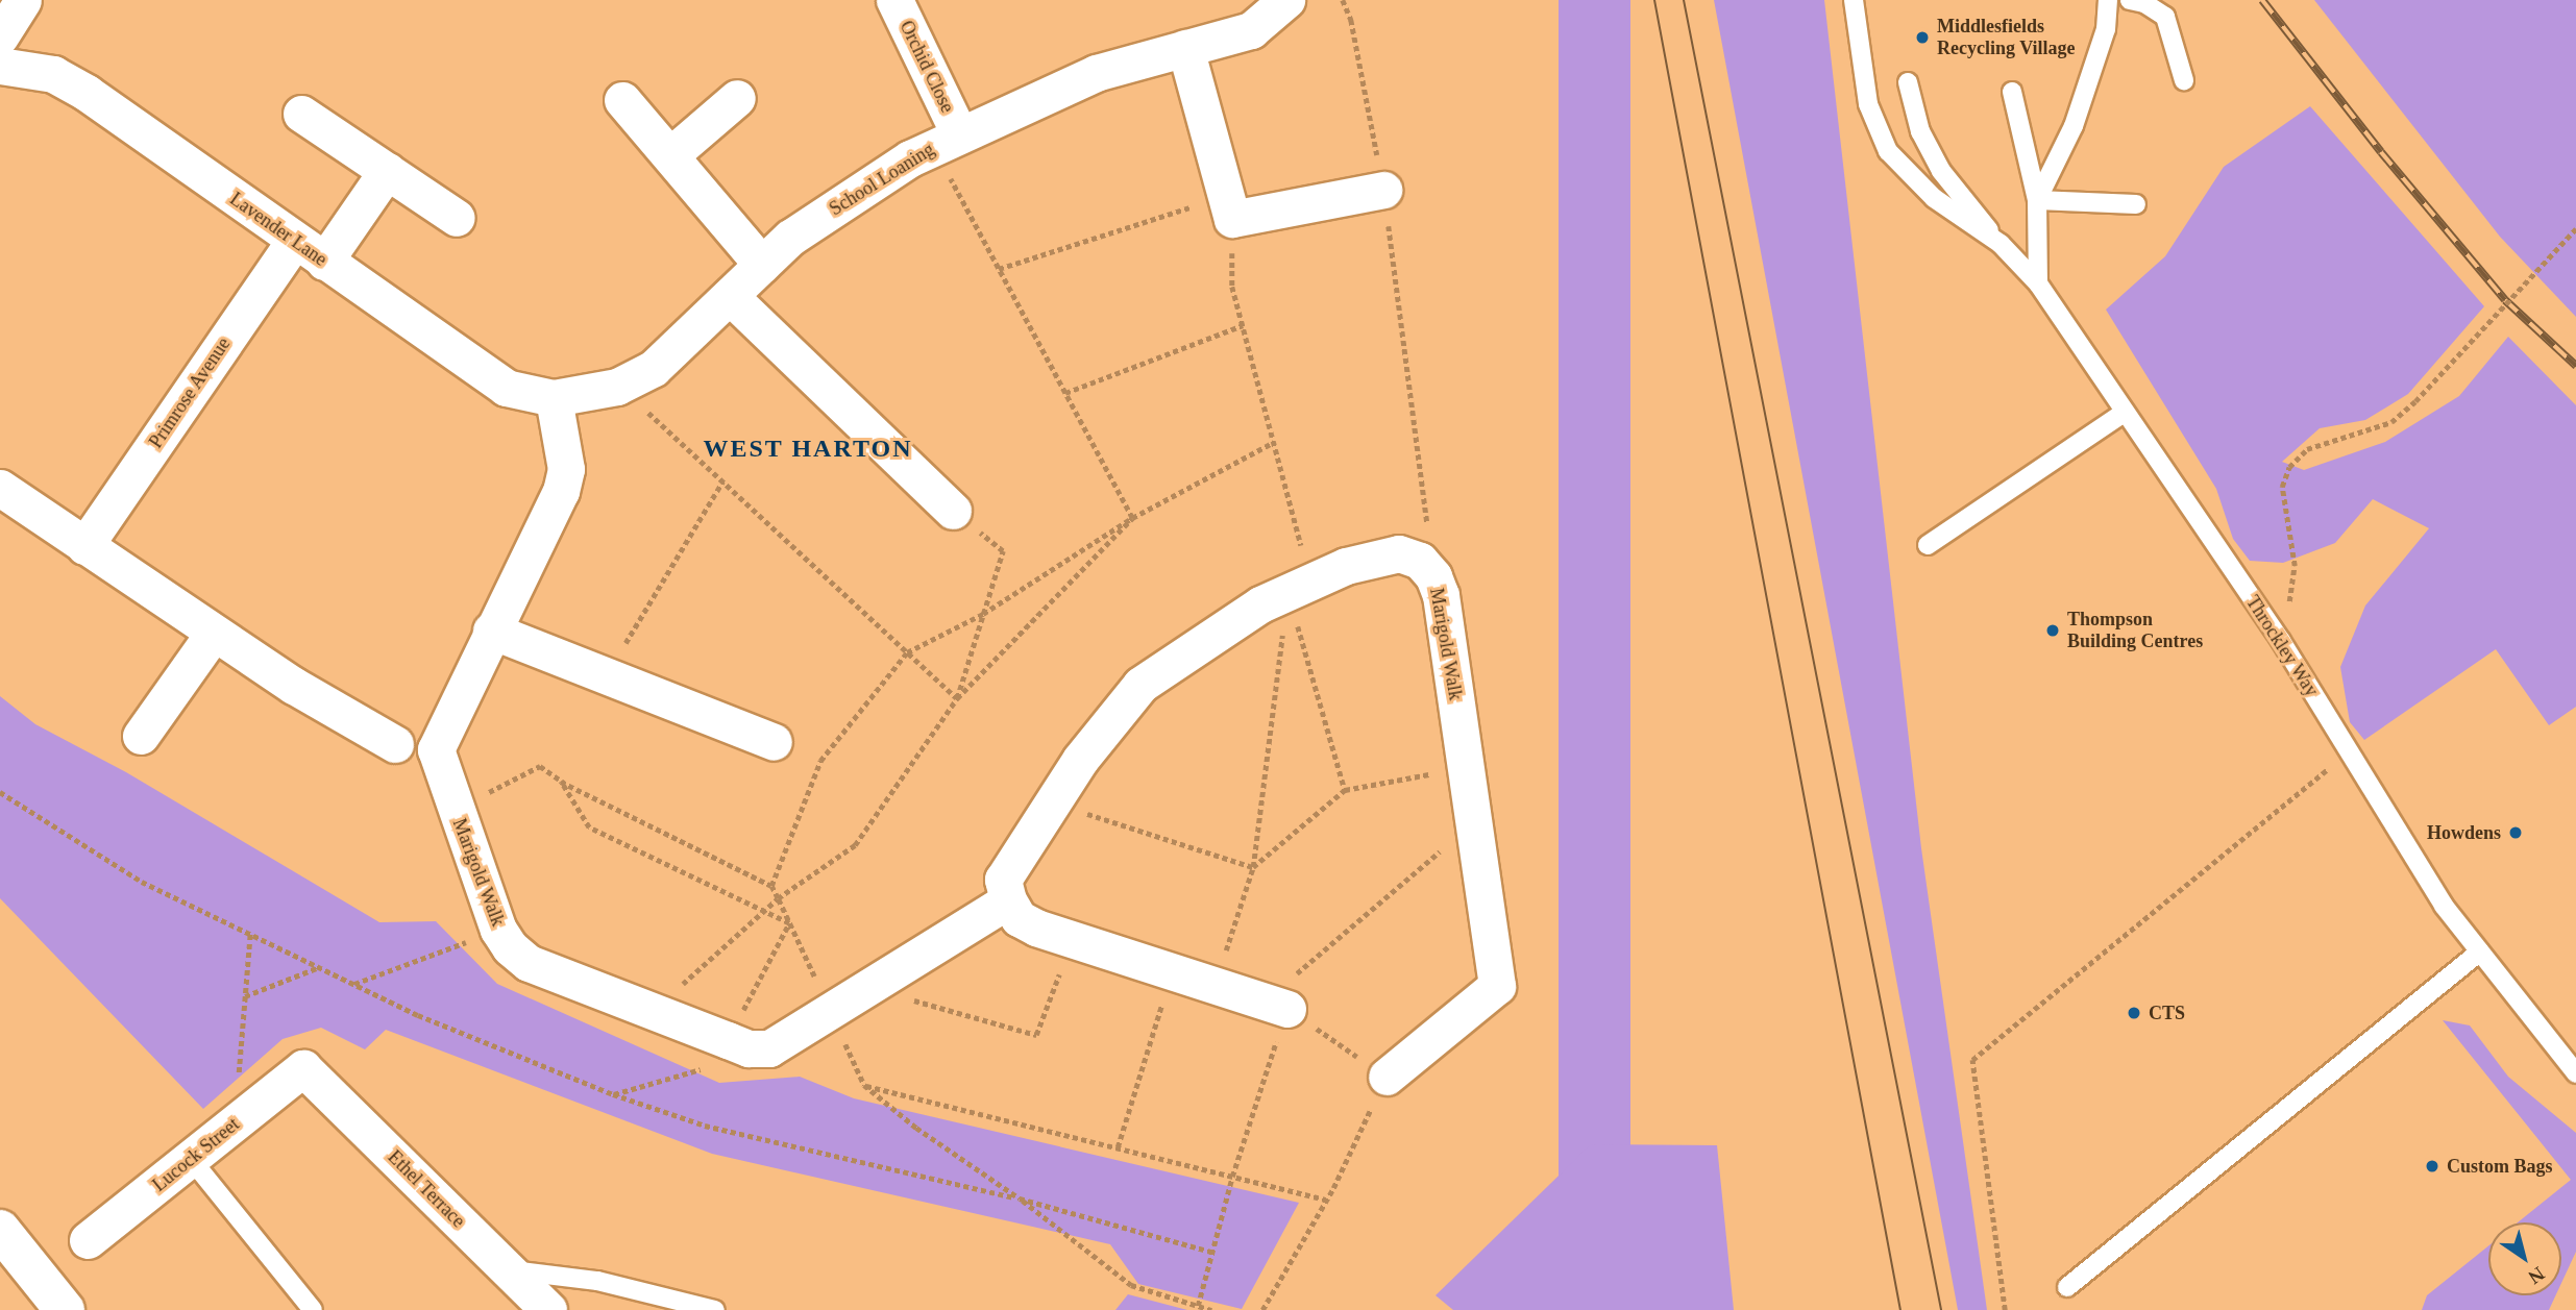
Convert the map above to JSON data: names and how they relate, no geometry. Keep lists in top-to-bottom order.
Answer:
{
  "streets": {
    "street": [
      "Orchid Close",
      "School Loaning",
      "Lavender Lane",
      "Primrose Avenue",
      "Marigold Walk",
      "Lucock Street",
      "Ethel Terrace"
    ],
    "lane": ["Throckley Way"]
  },
  "crossings": [
    ["Orchid Close", "School Loaning"],
    ["School Loaning", "Lavender Lane"],
    ["School Loaning", "Marigold Walk"],
    ["Lavender Lane", "Primrose Avenue"],
    ["Lavender Lane", "Marigold Walk"],
    ["Lucock Street", "Ethel Terrace"]
  ],
  "districts": ["WEST HARTON"],
  "places": [
    "Middlesfields Recycling Village",
    "Thompson Building Centres",
    "Howdens",
    "CTS",
    "Custom Bags"
  ],
  "north": "bottom right"
}
